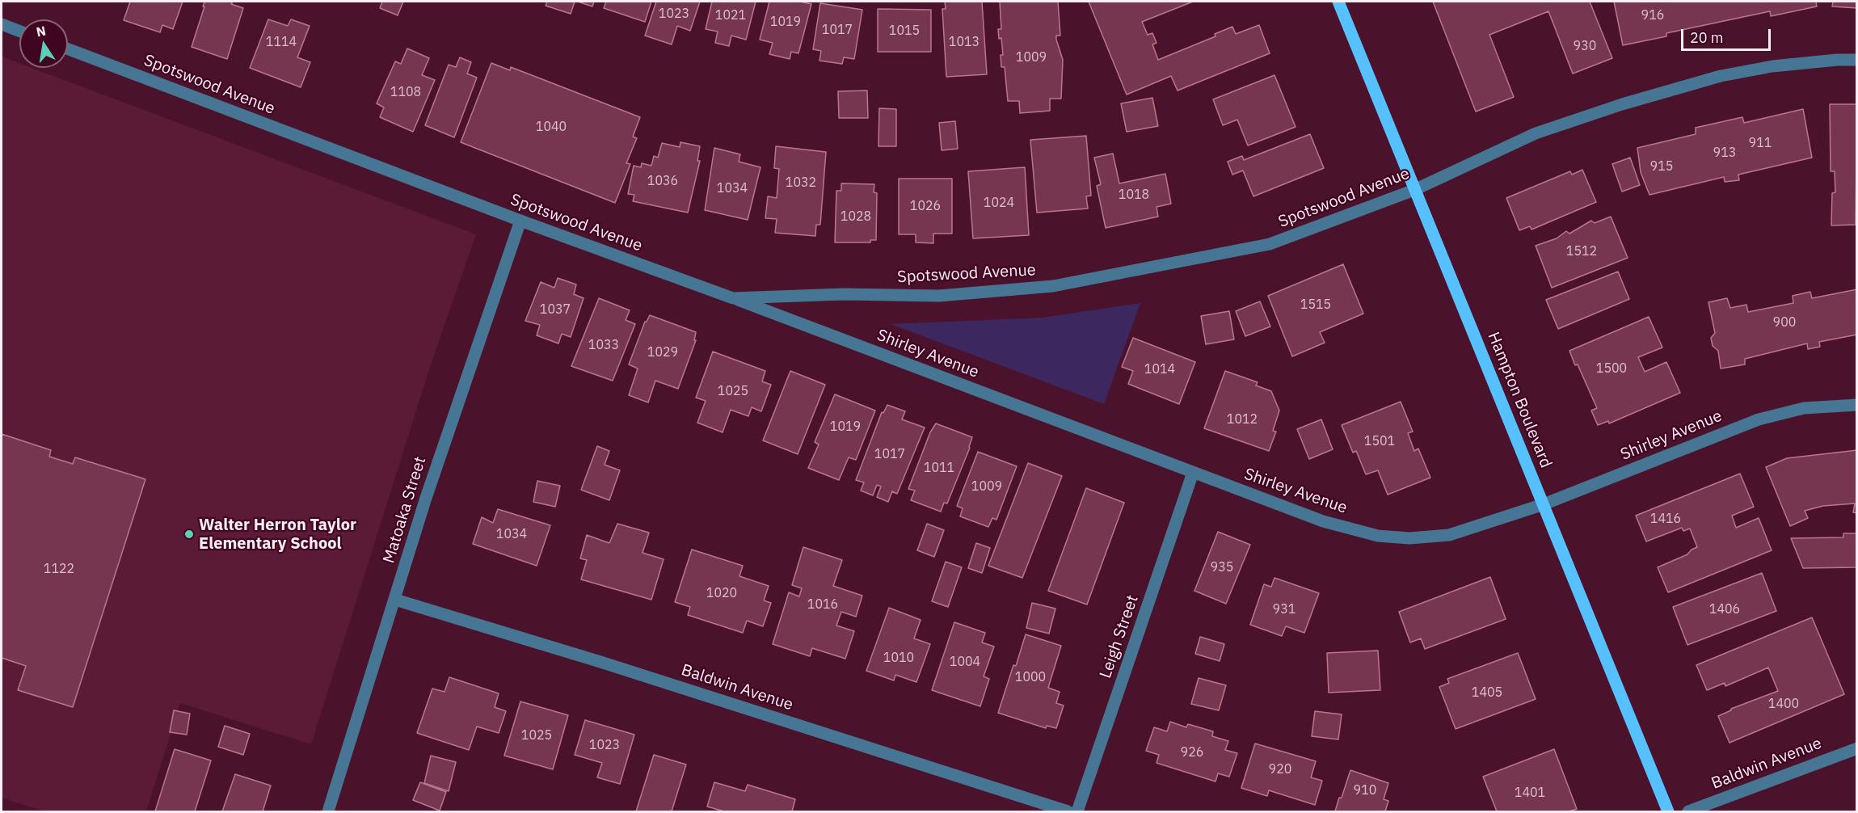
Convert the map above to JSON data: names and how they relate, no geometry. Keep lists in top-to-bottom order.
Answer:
{
  "streets": {
    "main road": ["Hampton Boulevard"],
    "street": [
      "Spotswood Avenue",
      "Shirley Avenue",
      "Matoaka Street",
      "Leigh Street",
      "Baldwin Avenue"
    ]
  },
  "crossings": [
    ["Spotswood Avenue", "Shirley Avenue"],
    ["Spotswood Avenue", "Hampton Boulevard"],
    ["Spotswood Avenue", "Matoaka Street"],
    ["Shirley Avenue", "Hampton Boulevard"],
    ["Shirley Avenue", "Leigh Street"],
    ["Matoaka Street", "Baldwin Avenue"]
  ],
  "places": ["Walter Herron Taylor Elementary School"],
  "house_numbers": [
    "1023",
    "1021",
    "916",
    "1019",
    "1017",
    "1015",
    "1114",
    "1013",
    "930",
    "1009",
    "1108",
    "1040",
    "911",
    "913",
    "915",
    "1036",
    "1032",
    "1034",
    "1018",
    "1024",
    "1026",
    "1028",
    "1512",
    "1515",
    "1037",
    "900",
    "1033",
    "1029",
    "1500",
    "1014",
    "1025",
    "1012",
    "1019",
    "1501",
    "1017",
    "1011",
    "1009",
    "1416",
    "1034",
    "935",
    "1122",
    "1020",
    "1016",
    "931",
    "1406",
    "1010",
    "1004",
    "1000",
    "1405",
    "1400",
    "1025",
    "1023",
    "926",
    "920",
    "910",
    "1401"
  ],
  "scale_bar": "20 m",
  "north": "top"
}
